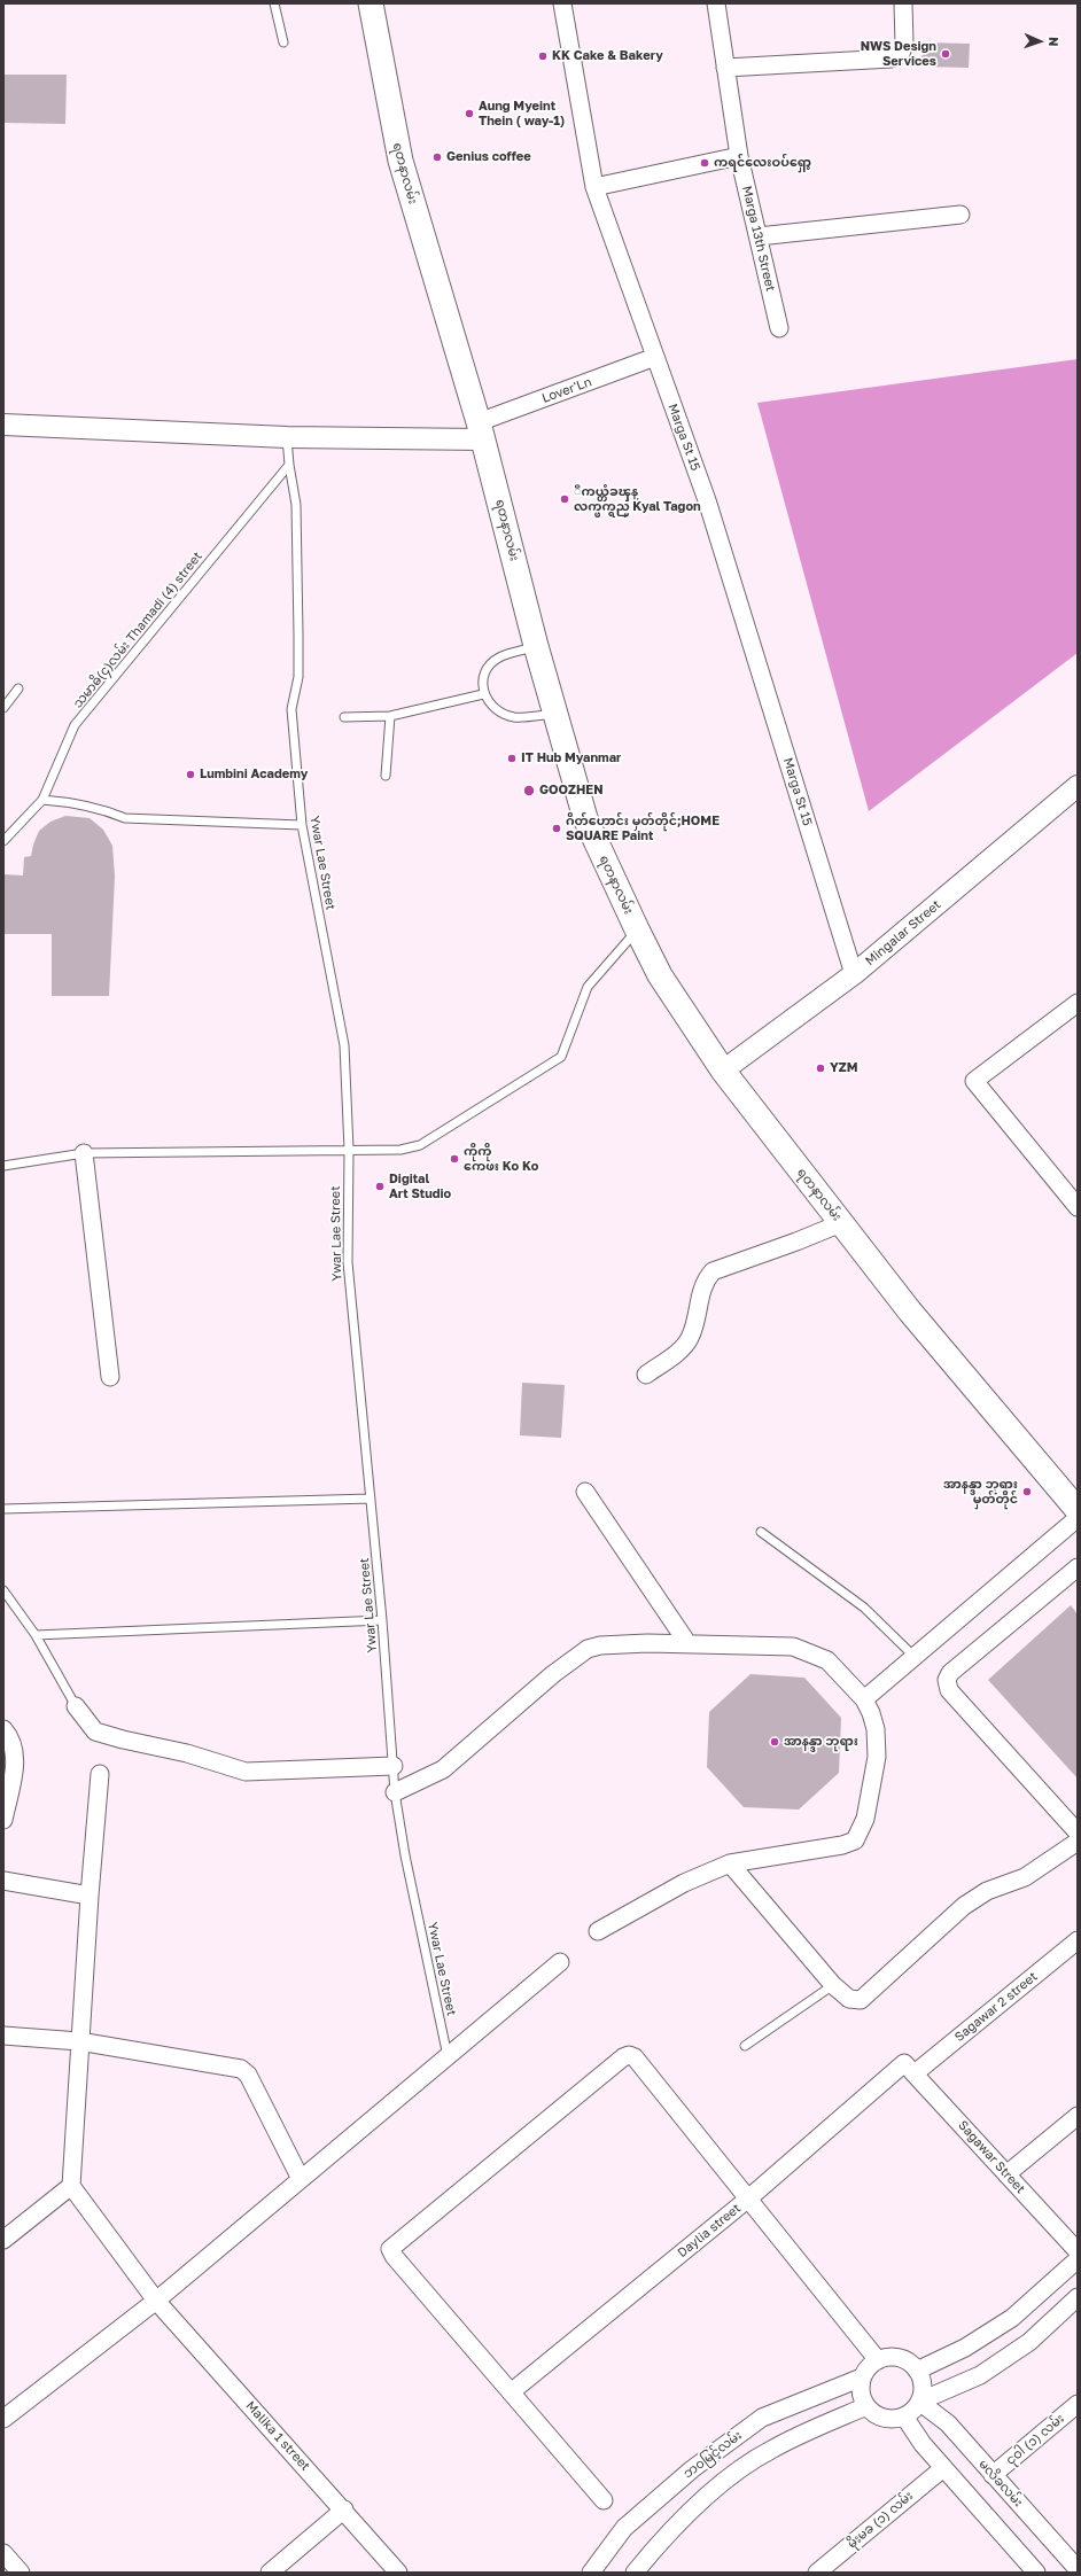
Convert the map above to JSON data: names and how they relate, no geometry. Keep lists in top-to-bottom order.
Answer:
{
  "streets": {
    "main road": ["ရတနာလမ်း"],
    "street": [
      "Marga 13th Street",
      "Lover'Ln",
      "Marga St 15",
      "Mingalar Street",
      "Sagawar 2 street",
      "Sagawar Street",
      "Daylia street",
      "Malika 1 street",
      "ငုဝါ (၁) လမ်း",
      "ဘ၀မြင့်လမ်း",
      "မလိခလမ်း",
      "မိုးမခ (၁) လမ်း"
    ],
    "lane": ["သမာဓိ(၄)လမ်း Thamadi (4) street", "Ywar Lae Street"]
  },
  "crossings": [
    ["ရတနာလမ်း", "Lover'Ln"],
    ["ရတနာလမ်း", "Mingalar Street"],
    ["Lover'Ln", "Marga St 15"],
    ["Marga St 15", "Mingalar Street"],
    ["သမာဓိ(၄)လမ်း Thamadi (4) street", "Ywar Lae Street"],
    ["Sagawar 2 street", "Sagawar Street"],
    ["Sagawar 2 street", "Daylia street"],
    ["Sagawar Street", "Daylia street"],
    ["ငုဝါ (၁) လမ်း", "မလိခလမ်း"],
    ["ဘ၀မြင့်လမ်း", "မလိခလမ်း"]
  ],
  "places": [
    "NWS Design Services",
    "KK Cake & Bakery",
    "Aung Myeint Thein ( way-1)",
    "Genius coffee",
    "ကရင်လေးဝပ်ရှော့",
    "ဳကယ္တံခၾန္ လက္ဖက္ရည္ Kyal Tagon",
    "IT Hub Myanmar",
    "Lumbini Academy",
    "GOOZHEN",
    "ဂိတ်ဟောင်း မှတ်တိုင်;HOME SQUARE Paint",
    "YZM",
    "ကိုကို ကေဖး Ko Ko",
    "Digital Art Studio",
    "အာနန္ဒာ ဘုရား မှတ်တိုင်",
    "အာနန္ဒာ ဘုရား"
  ],
  "north": "right"
}
